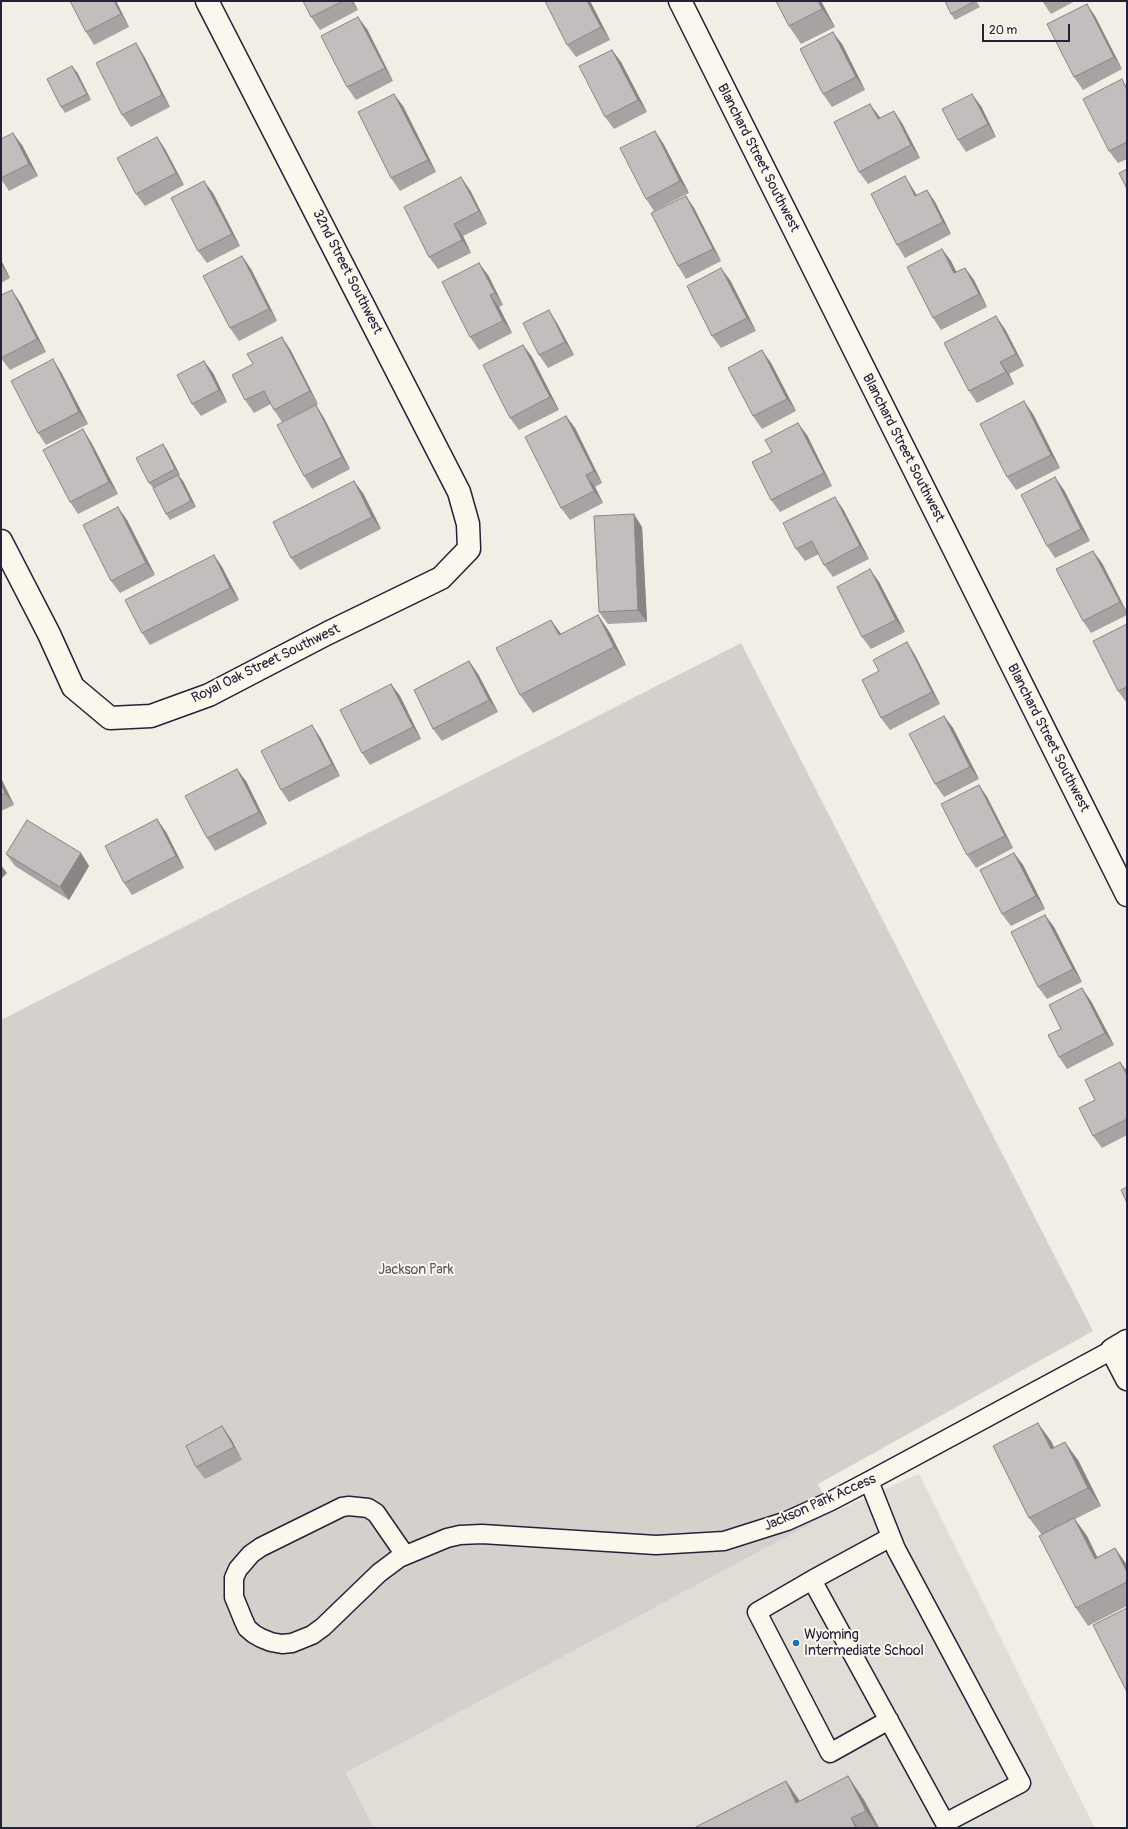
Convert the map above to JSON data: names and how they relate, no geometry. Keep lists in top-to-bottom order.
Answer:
{
  "streets": {
    "street": ["Blanchard Street Southwest", "32nd Street Southwest", "Royal Oak Street Southwest"],
    "lane": ["Jackson Park Access"]
  },
  "crossings": [
    ["32nd Street Southwest", "Royal Oak Street Southwest"]
  ],
  "parks": ["Jackson Park"],
  "places": ["Wyoming Intermediate School"],
  "scale_bar": "20 m"
}
